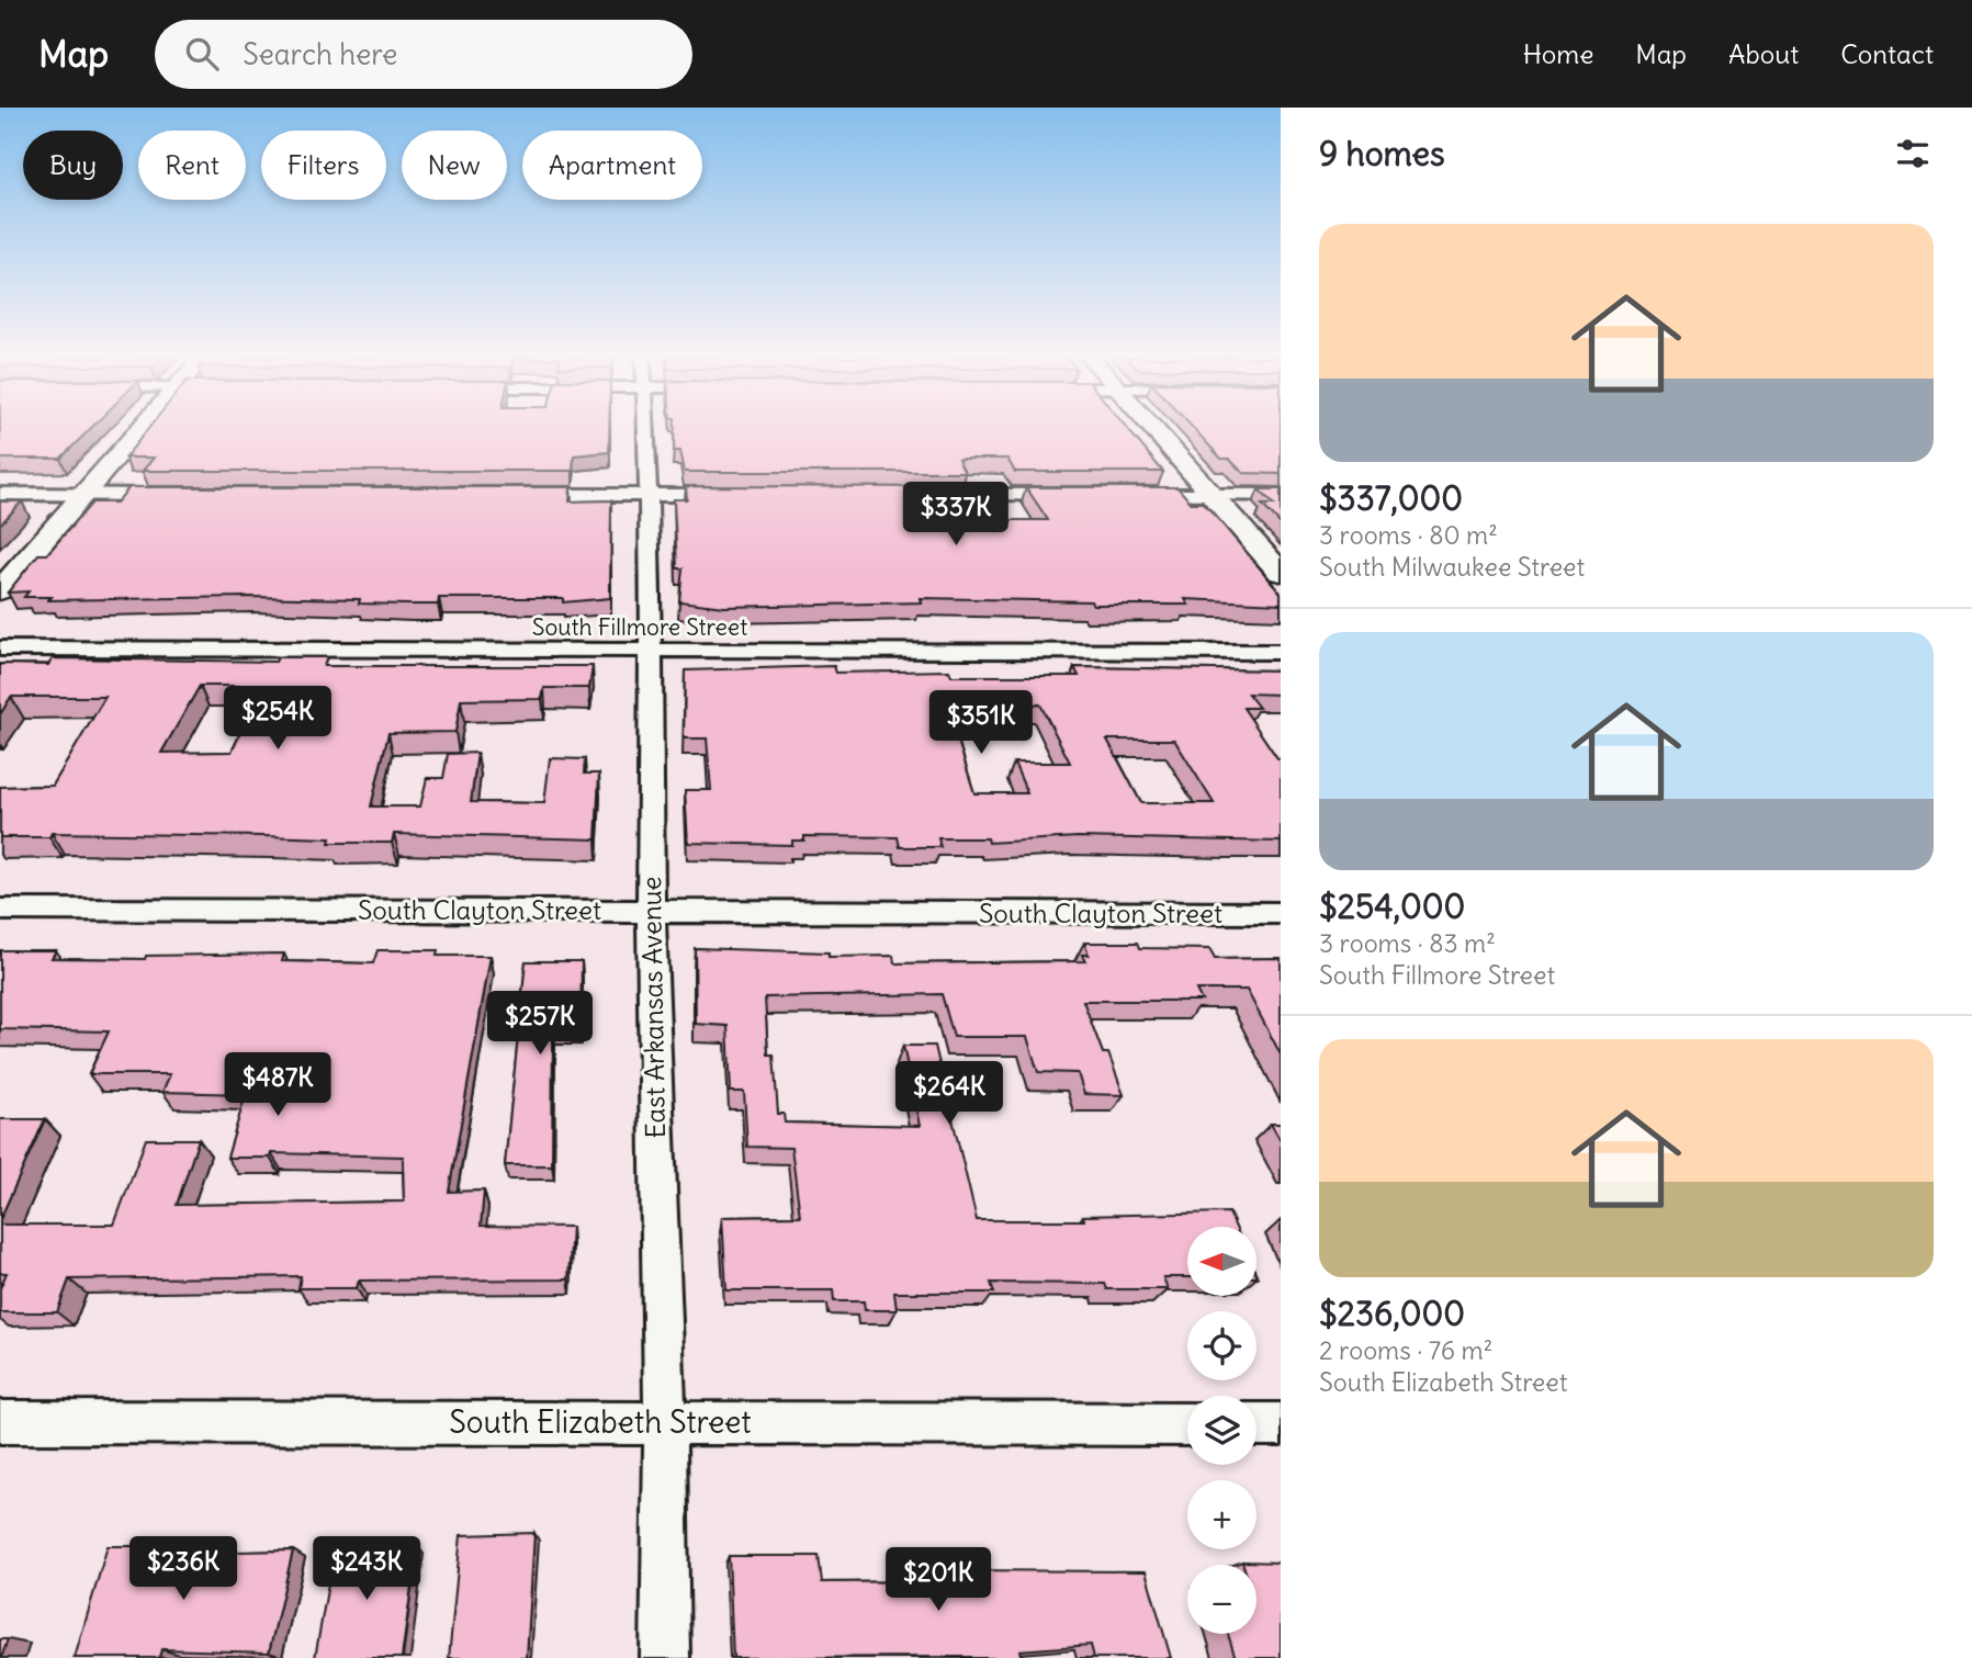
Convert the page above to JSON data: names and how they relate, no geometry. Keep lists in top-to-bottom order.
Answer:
{
  "streets": {
    "street": [
      "South Fillmore Street",
      "South Clayton Street",
      "East Arkansas Avenue",
      "South Elizabeth Street"
    ]
  },
  "crossings": [
    ["South Fillmore Street", "East Arkansas Avenue"],
    ["South Clayton Street", "East Arkansas Avenue"],
    ["East Arkansas Avenue", "South Elizabeth Street"]
  ],
  "north": "left",
  "page": {
    "header": "Map",
    "search": "Search here",
    "nav": [
      "Home",
      "Map",
      "About",
      "Contact"
    ],
    "heading": "9 homes",
    "chip": [
      "Buy",
      "Rent",
      "Filters",
      "New",
      "Apartment"
    ],
    "list": [
      {
        "name": "$337,000",
        "note": "3 rooms · 80 m² · South Milwaukee Street"
      },
      {
        "name": "$254,000",
        "note": "3 rooms · 83 m² · South Fillmore Street"
      },
      {
        "name": "$236,000",
        "note": "2 rooms · 76 m² · South Elizabeth Street"
      }
    ],
    "price": [
      "$337K",
      "$254K",
      "$351K",
      "$257K",
      "$487K",
      "$264K",
      "$236K",
      "$243K",
      "$201K"
    ],
    "map_buttons": ["+", "−"]
  }
}
